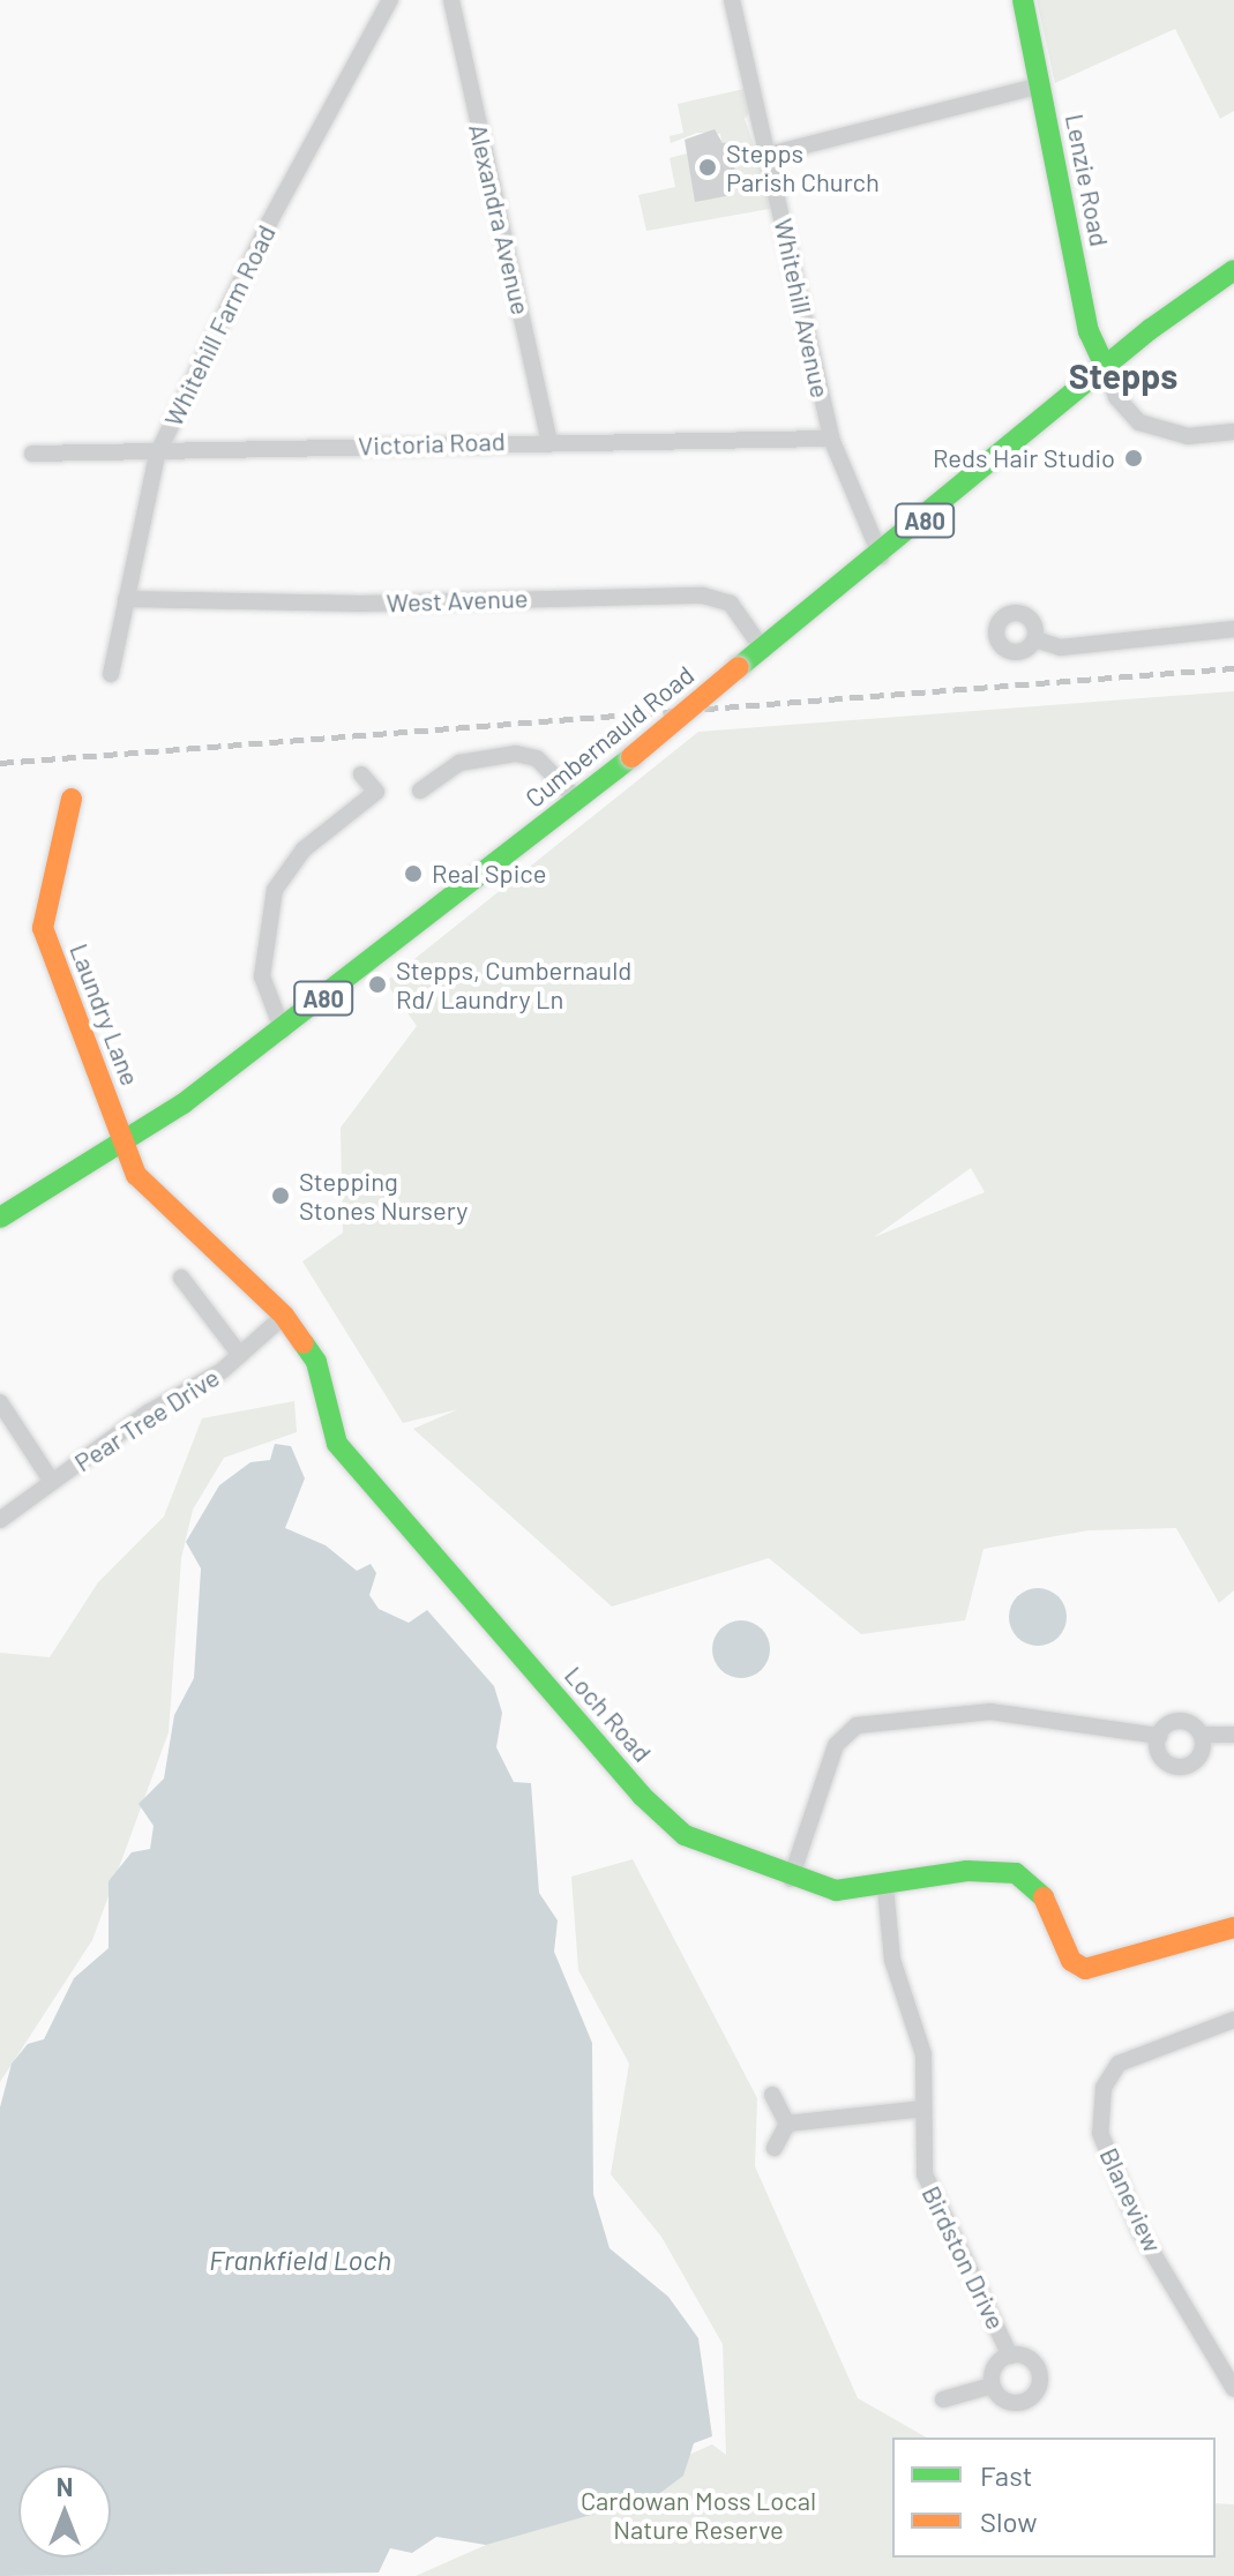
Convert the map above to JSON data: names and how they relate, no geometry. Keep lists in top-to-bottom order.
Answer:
{
  "streets": {
    "street": [
      "Lenzie Road",
      "Alexandra Avenue",
      "Whitehill Avenue",
      "Whitehill Farm Road",
      "Victoria Road",
      "A80",
      "West Avenue",
      "Cumbernauld Road",
      "Laundry Lane",
      "Pear Tree Drive",
      "Loch Road",
      "Blaneview",
      "Birdston Drive"
    ]
  },
  "crossings": [
    ["Lenzie Road", "Cumbernauld Road"],
    ["Alexandra Avenue", "Victoria Road"],
    ["Whitehill Avenue", "Victoria Road"],
    ["Whitehill Avenue", "Cumbernauld Road"],
    ["Whitehill Farm Road", "Victoria Road"],
    ["Whitehill Farm Road", "West Avenue"],
    ["West Avenue", "Cumbernauld Road"],
    ["Cumbernauld Road", "Laundry Lane"],
    ["Cumbernauld Road", "Loch Road"],
    ["Laundry Lane", "Loch Road"],
    ["Pear Tree Drive", "Loch Road"],
    ["Loch Road", "Birdston Drive"]
  ],
  "districts": ["Stepps"],
  "water": ["Frankfield Loch"],
  "parks": ["Cardowan Moss Local Nature Reserve"],
  "places": [
    "Stepps Parish Church",
    "Reds Hair Studio",
    "Real Spice",
    "Stepps, Cumbernauld Rd/ Laundry Ln",
    "Stepping Stones Nursery"
  ],
  "legend": ["Fast", "Slow"],
  "north": "top"
}
